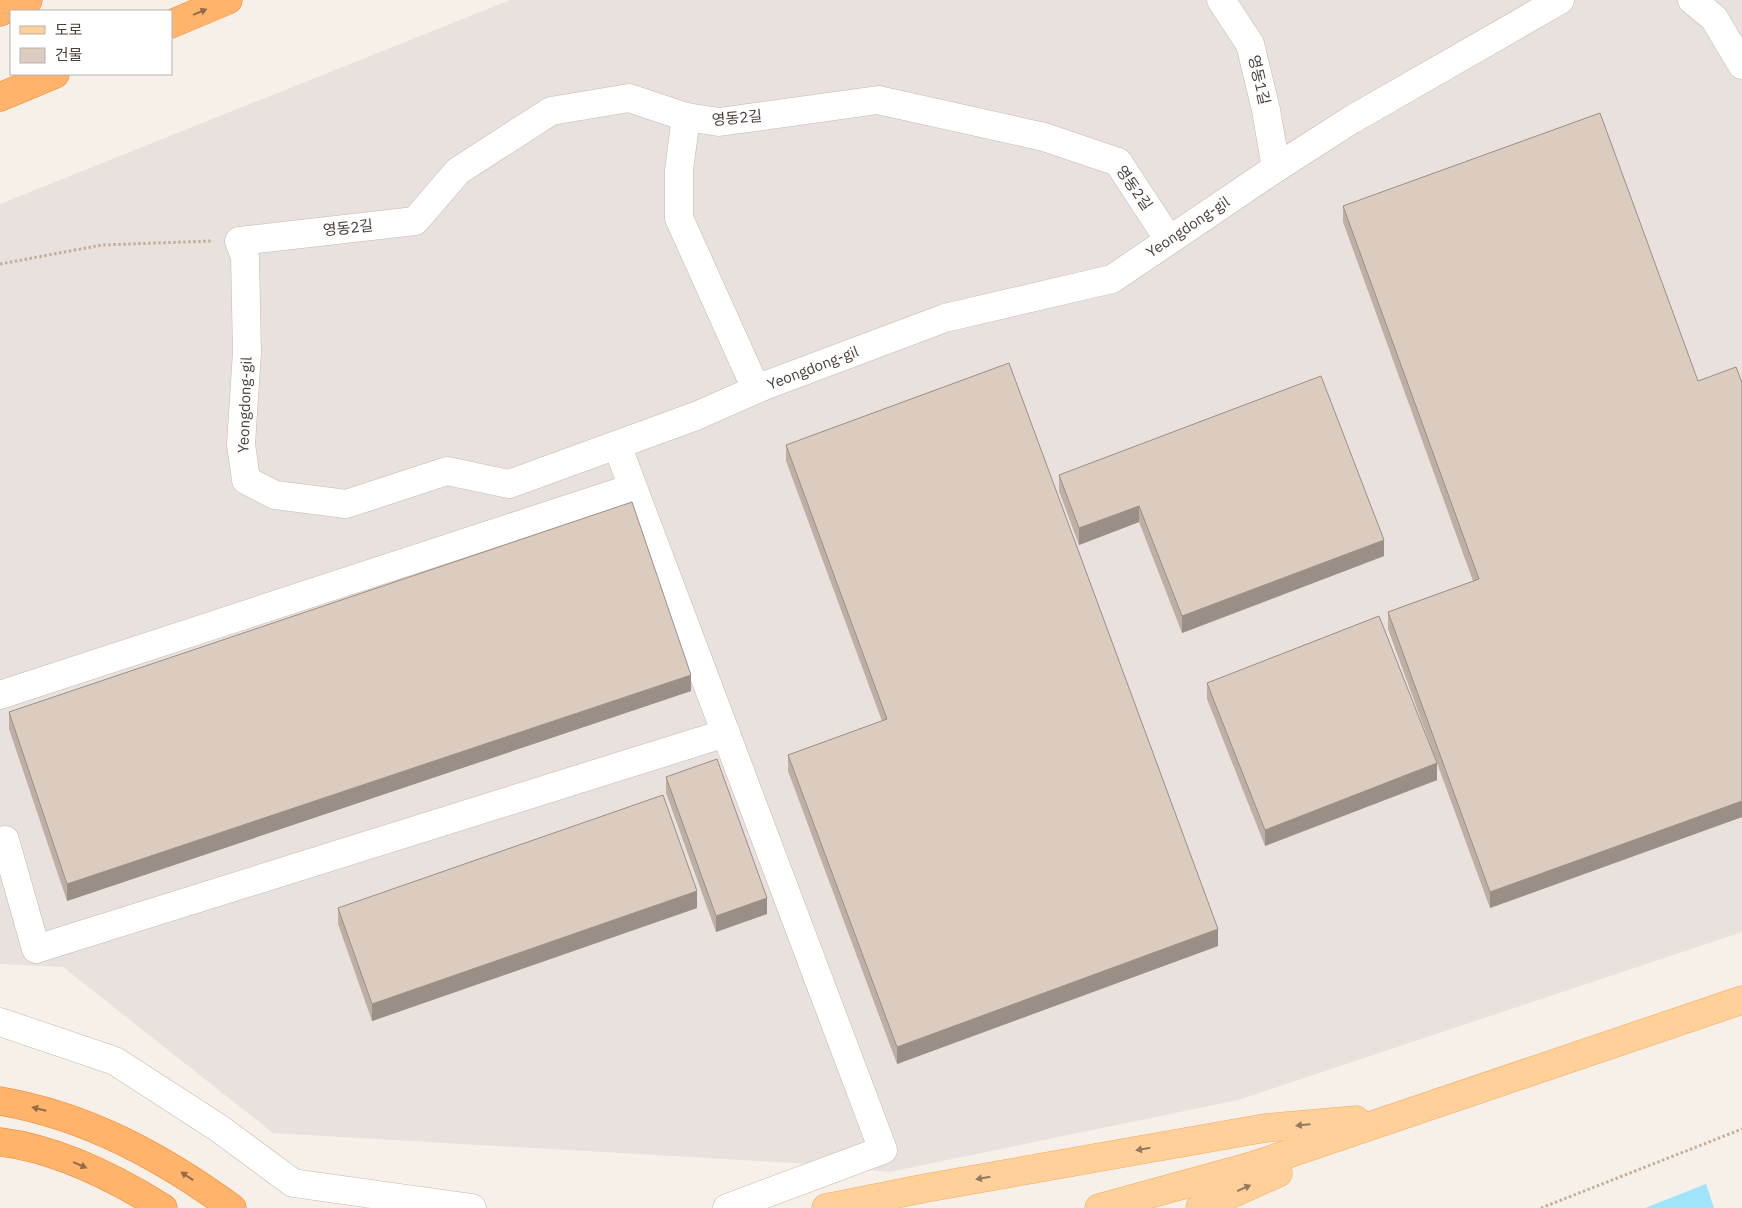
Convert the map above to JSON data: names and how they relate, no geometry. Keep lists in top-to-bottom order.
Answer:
{
  "streets": {
    "street": ["영동1길", "영동2길", "Yeongdong-gil"]
  },
  "crossings": [
    ["영동1길", "Yeongdong-gil"],
    ["영동2길", "Yeongdong-gil"]
  ],
  "legend": ["도로", "건물"]
}
